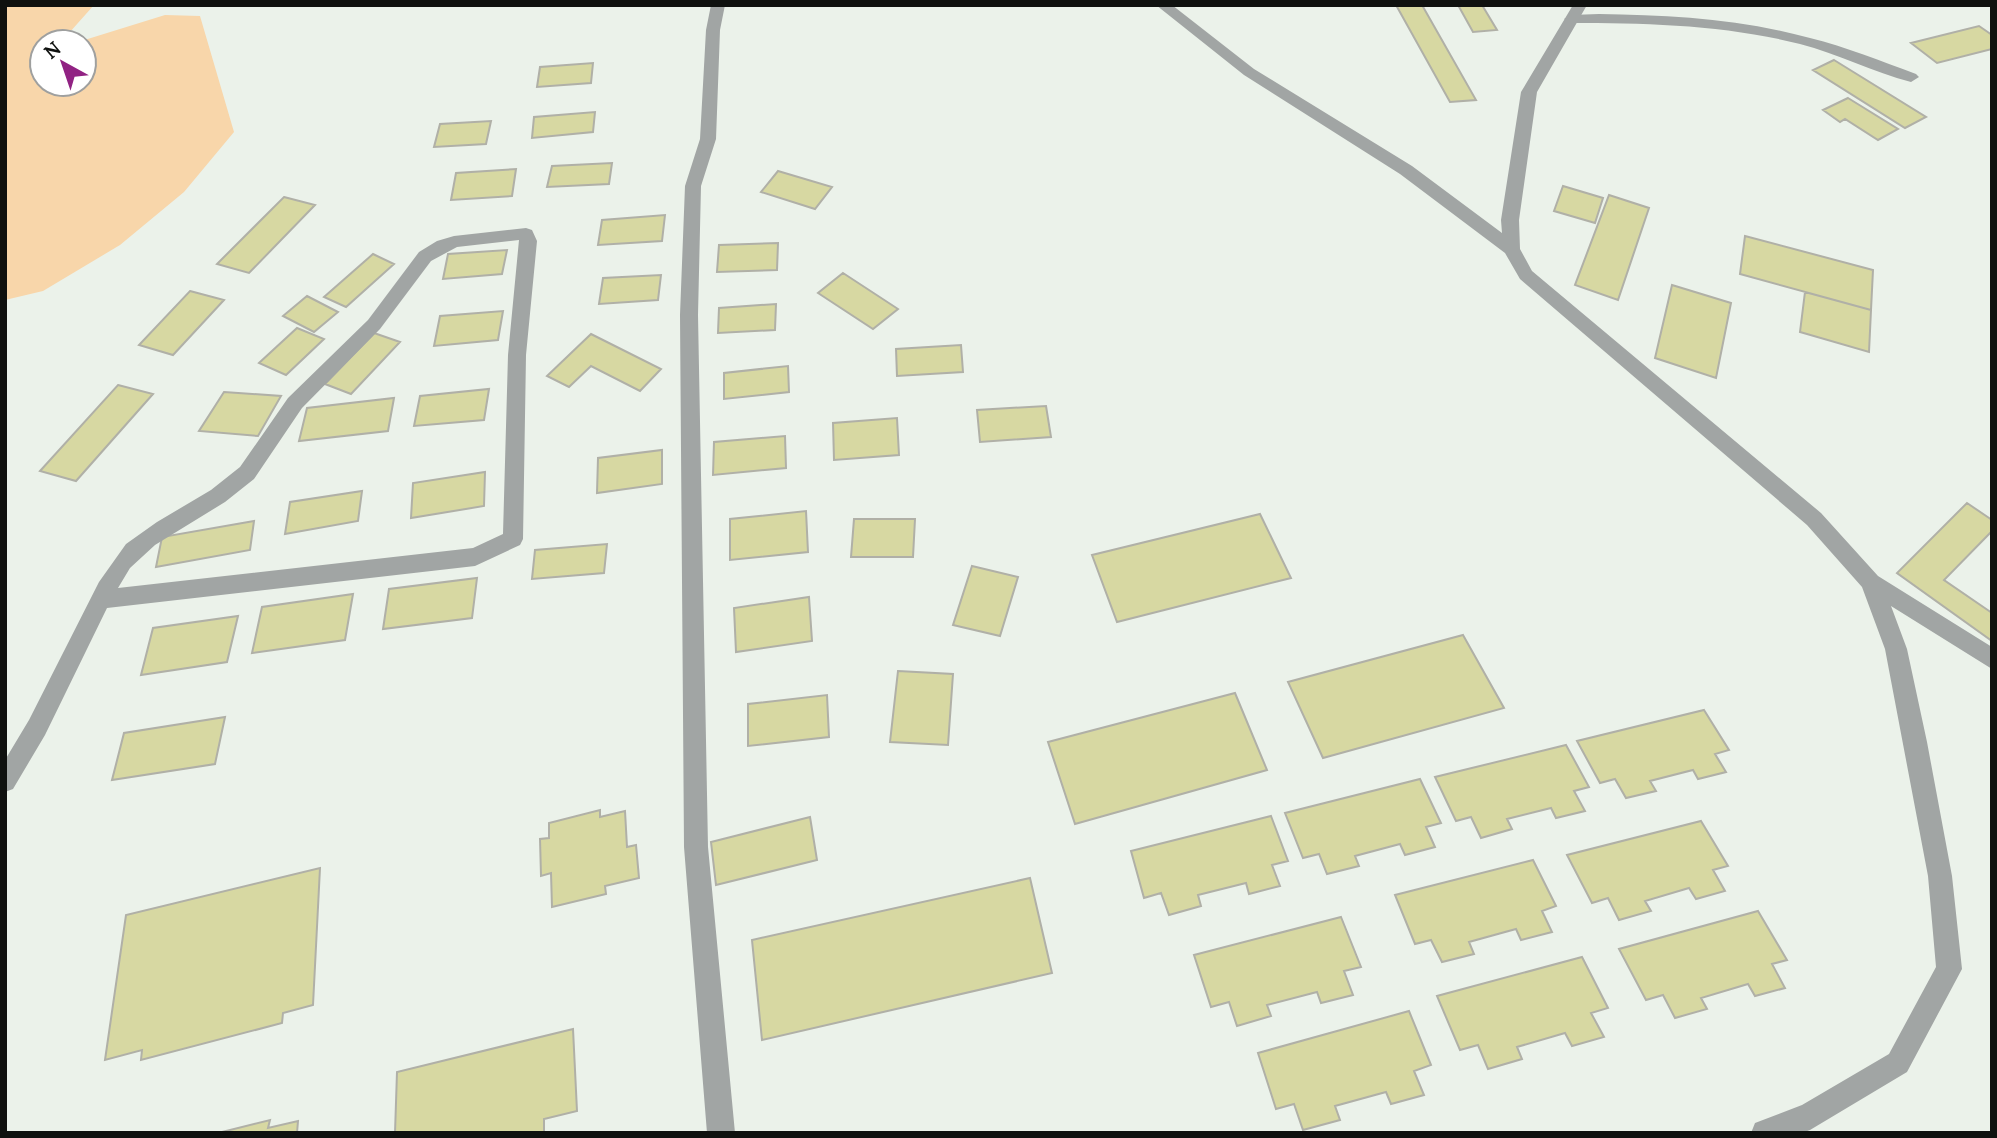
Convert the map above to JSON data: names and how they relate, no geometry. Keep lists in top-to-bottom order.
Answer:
{
  "north": "top left"
}
